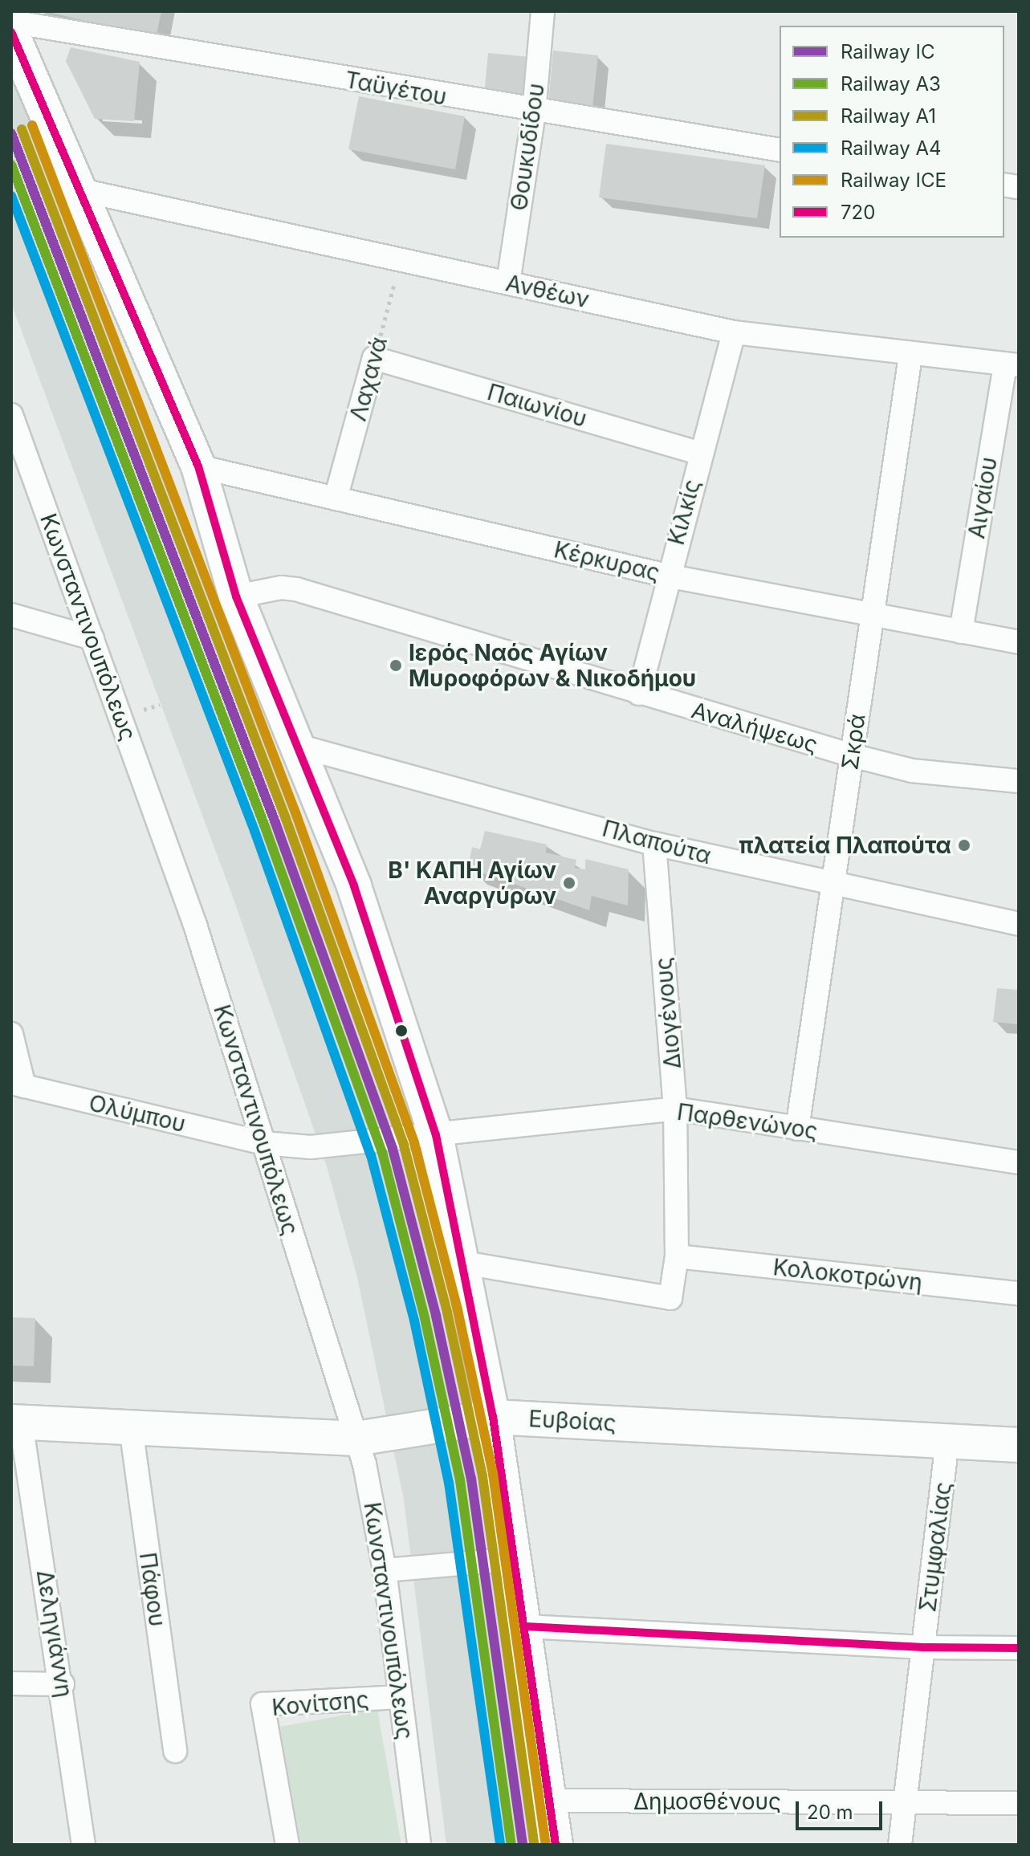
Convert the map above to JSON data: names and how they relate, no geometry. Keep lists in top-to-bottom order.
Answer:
{
  "streets": {
    "street": [
      "Ταϋγέτου",
      "Θουκυδίδου",
      "Ανθέων",
      "Λαχανά",
      "Παιωνίου",
      "Αιγαίου",
      "Κιλκίς",
      "Κέρκυρας",
      "Κωνσταντινουπόλεως",
      "Αναλήψεως",
      "Σκρά",
      "Πλαπούτα",
      "Διογένους",
      "Ολύμπου",
      "Παρθενώνος",
      "Κολοκοτρώνη",
      "Ευβοίας",
      "Στυμφαλίας",
      "Πάφου",
      "Δεληγιάννη",
      "Κονίτσης",
      "Δημοσθένους"
    ]
  },
  "crossings": [
    ["Ταϋγέτου", "Θουκυδίδου"],
    ["Θουκυδίδου", "Ανθέων"],
    ["Ανθέων", "Λαχανά"],
    ["Ανθέων", "Αιγαίου"],
    ["Ανθέων", "Κιλκίς"],
    ["Ανθέων", "Σκρά"],
    ["Λαχανά", "Παιωνίου"],
    ["Λαχανά", "Κέρκυρας"],
    ["Παιωνίου", "Κιλκίς"],
    ["Αιγαίου", "Κέρκυρας"],
    ["Κιλκίς", "Κέρκυρας"],
    ["Κιλκίς", "Αναλήψεως"],
    ["Κέρκυρας", "Σκρά"],
    ["Κωνσταντινουπόλεως", "Ολύμπου"],
    ["Κωνσταντινουπόλεως", "Ευβοίας"],
    ["Κωνσταντινουπόλεως", "Κονίτσης"],
    ["Αναλήψεως", "Σκρά"],
    ["Σκρά", "Πλαπούτα"],
    ["Σκρά", "Παρθενώνος"],
    ["Πλαπούτα", "Διογένους"],
    ["Διογένους", "Παρθενώνος"],
    ["Διογένους", "Κολοκοτρώνη"],
    ["Ολύμπου", "Παρθενώνος"],
    ["Ευβοίας", "Στυμφαλίας"],
    ["Ευβοίας", "Πάφου"],
    ["Ευβοίας", "Δεληγιάννη"],
    ["Στυμφαλίας", "Δημοσθένους"]
  ],
  "places": ["Ιερός Ναός Αγίων Μυροφόρων & Νικοδήμου", "πλατεία Πλαπούτα", "Β' ΚΑΠΗ Αγίων Αναργύρων"],
  "lines": [
    "transit line 720",
    "rail line ICE",
    "rail line A1",
    "rail line IC",
    "rail line A3",
    "rail line A4"
  ],
  "legend": [
    "Railway IC",
    "Railway A3",
    "Railway A1",
    "Railway A4",
    "Railway ICE",
    "720"
  ],
  "scale_bar": "20 m"
}
